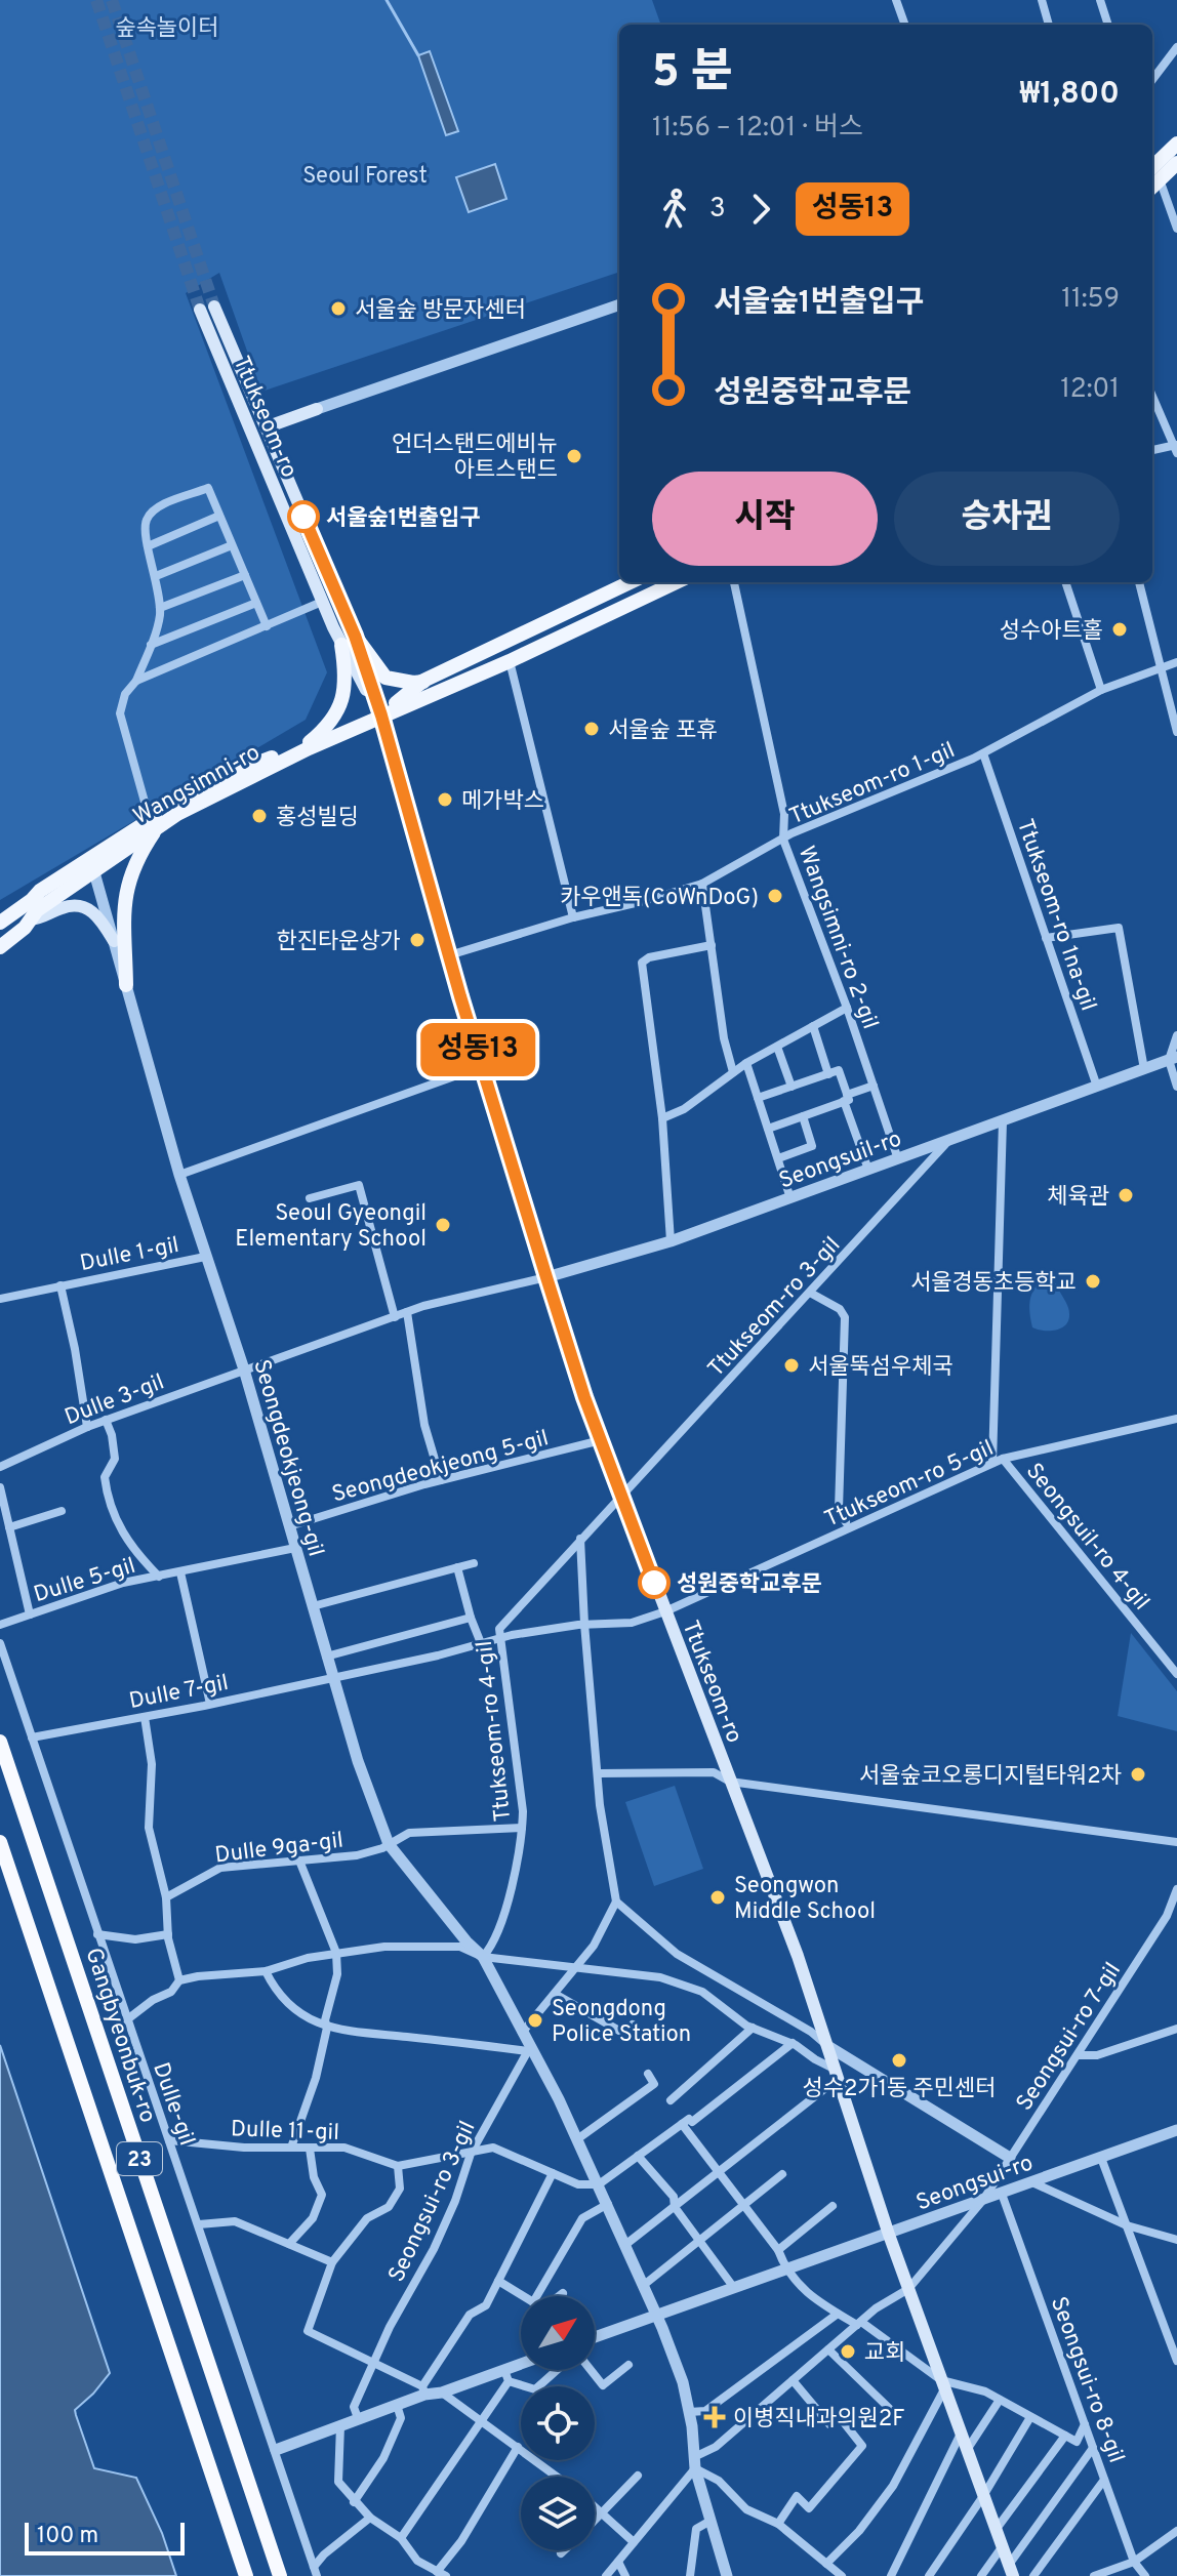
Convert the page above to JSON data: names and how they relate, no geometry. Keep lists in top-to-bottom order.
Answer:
{
  "streets": {
    "highway": ["Gangbyeonbuk-ro", "23"],
    "main road": ["Ttukseom-ro", "Wangsimni-ro"],
    "street": [
      "Ttukseom-ro 1-gil",
      "Ttukseom-ro 1na-gil",
      "Wangsimni-ro 2-gil",
      "Seongsuil-ro",
      "Dulle 1-gil",
      "Ttukseom-ro 3-gil",
      "Dulle 3-gil",
      "Seongdeokjeong-gil",
      "Seongdeokjeong 5-gil",
      "Ttukseom-ro 5-gil",
      "Seongsuil-ro 4-gil",
      "Dulle 5-gil",
      "Dulle 7-gil",
      "Ttukseom-ro 4-gil",
      "Dulle 9ga-gil",
      "Seongsui-ro 7-gil",
      "Dulle-gil",
      "Dulle 11-gil",
      "Seongsui-ro",
      "Seongsui-ro 3-gil",
      "Seongsui-ro 8-gil"
    ]
  },
  "crossings": [
    ["Ttukseom-ro", "Ttukseom-ro 1-gil"],
    ["Ttukseom-ro", "Wangsimni-ro"],
    ["Ttukseom-ro", "Seongsuil-ro"],
    ["Ttukseom-ro", "Ttukseom-ro 3-gil"],
    ["Ttukseom-ro", "Dulle 3-gil"],
    ["Ttukseom-ro", "Seongdeokjeong 5-gil"],
    ["Ttukseom-ro", "Ttukseom-ro 5-gil"],
    ["Ttukseom-ro", "Ttukseom-ro 4-gil"],
    ["Ttukseom-ro", "Seongsui-ro"],
    ["Ttukseom-ro 1-gil", "Ttukseom-ro 1na-gil"],
    ["Ttukseom-ro 1-gil", "Wangsimni-ro 2-gil"],
    ["Wangsimni-ro", "Seongdeokjeong-gil"],
    ["Ttukseom-ro 1na-gil", "Seongsuil-ro"],
    ["Wangsimni-ro 2-gil", "Seongsuil-ro"],
    ["Seongsuil-ro", "Ttukseom-ro 3-gil"],
    ["Seongsuil-ro", "Dulle 3-gil"],
    ["Seongsuil-ro", "Seongsuil-ro 4-gil"],
    ["Dulle 1-gil", "Dulle 3-gil"],
    ["Dulle 1-gil", "Seongdeokjeong-gil"],
    ["Ttukseom-ro 3-gil", "Ttukseom-ro 4-gil"],
    ["Dulle 3-gil", "Seongdeokjeong-gil"],
    ["Seongdeokjeong-gil", "Seongdeokjeong 5-gil"],
    ["Seongdeokjeong-gil", "Dulle 5-gil"],
    ["Seongdeokjeong-gil", "Dulle 7-gil"],
    ["Seongdeokjeong-gil", "Ttukseom-ro 4-gil"],
    ["Seongdeokjeong-gil", "Dulle 9ga-gil"],
    ["Seongdeokjeong-gil", "Dulle 11-gil"],
    ["Seongdeokjeong-gil", "Seongsui-ro"],
    ["Seongdeokjeong-gil", "Seongsui-ro 3-gil"],
    ["Ttukseom-ro 5-gil", "Seongsuil-ro 4-gil"],
    ["Ttukseom-ro 5-gil", "Dulle 7-gil"],
    ["Ttukseom-ro 5-gil", "Ttukseom-ro 4-gil"],
    ["Dulle 7-gil", "Ttukseom-ro 4-gil"],
    ["Dulle 7-gil", "Dulle-gil"],
    ["Ttukseom-ro 4-gil", "Dulle 9ga-gil"],
    ["Seongsui-ro 7-gil", "Seongsui-ro"],
    ["Dulle-gil", "Dulle 11-gil"],
    ["Dulle 11-gil", "Seongsui-ro 3-gil"],
    ["Seongsui-ro", "Seongsui-ro 8-gil"]
  ],
  "parks": ["숲속놀이터", "Seoul Forest"],
  "places": {
    "other": [
      "서울숲 방문자센터",
      "언더스탠드에비뉴 아트스탠드",
      "서울숲1번출입구",
      "성수아트홀",
      "서울숲 포휴",
      "메가박스",
      "홍성빌딩",
      "카우앤독(CoWnDoG)",
      "한진타운상가",
      "체육관",
      "Seoul Gyeongil Elementary School",
      "서울경동초등학교",
      "서울뚝섬우체국",
      "성원중학교후문",
      "서울숲코오롱디지털타워2차",
      "Seongwon Middle School",
      "Seongdong Police Station",
      "성수2가1동 주민센터",
      "교회"
    ],
    "health": ["이병직내과의원2F"]
  },
  "lines": ["bus line 성동13"],
  "scale_bar": "100 m",
  "north": "top right",
  "page": {
    "on_map": "성동13",
    "heading": ["5 분", "11:56 – 12:01 · 버스", "₩1,800"],
    "legs": ["3", "성동13"],
    "list": [
      {
        "name": "서울숲1번출입구",
        "value": "11:59"
      },
      {
        "name": "성원중학교후문",
        "value": "12:01"
      }
    ],
    "buttons": ["시작", "승차권"],
    "scale": "100 m"
  }
}
